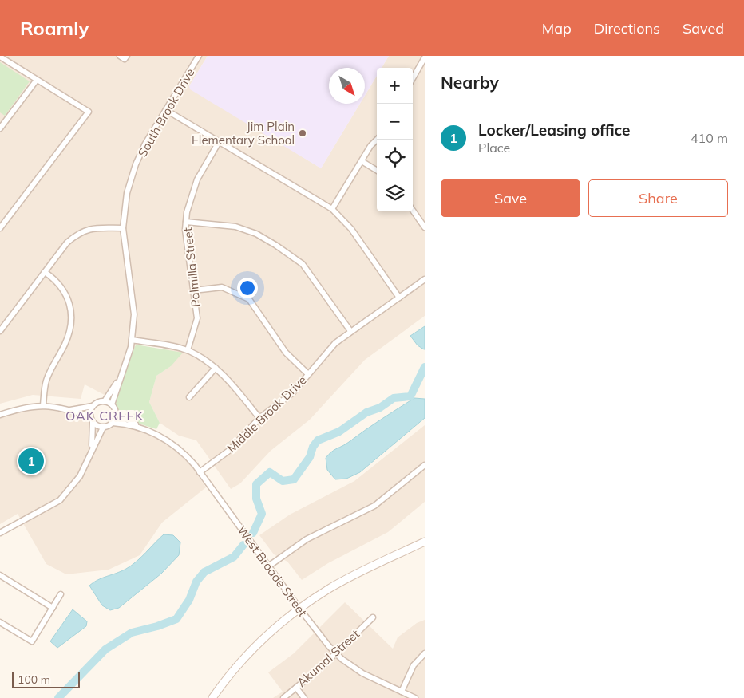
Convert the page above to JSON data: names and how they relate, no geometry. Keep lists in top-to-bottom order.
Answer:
{
  "streets": {
    "street": [
      "South Brook Drive",
      "Palmilla Street",
      "Middle Brook Drive",
      "West Broade Street",
      "Akumal Street"
    ]
  },
  "crossings": [
    ["South Brook Drive", "West Broade Street"],
    ["Middle Brook Drive", "West Broade Street"],
    ["West Broade Street", "Akumal Street"]
  ],
  "districts": ["OAK CREEK"],
  "places": ["Jim Plain Elementary School"],
  "scale_bar": "100 m",
  "north": "bottom right",
  "page": {
    "header": "Roamly",
    "nav": ["Map", "Directions", "Saved"],
    "heading": "Nearby",
    "map_buttons": ["+", "−"],
    "list": [
      {
        "mark": "1",
        "name": "Locker/Leasing office",
        "note": "Place",
        "value": "410 m"
      }
    ],
    "buttons": ["Save", "Share"],
    "pins": "1",
    "scale": "100 m"
  }
}
